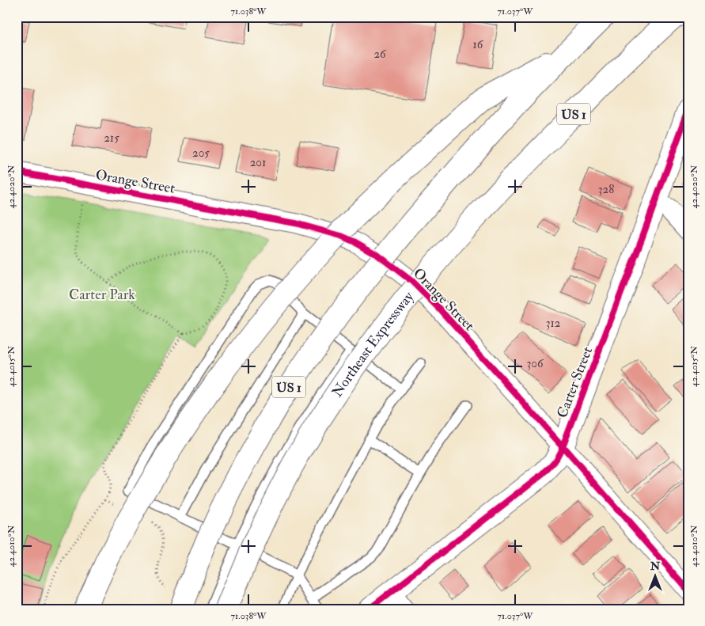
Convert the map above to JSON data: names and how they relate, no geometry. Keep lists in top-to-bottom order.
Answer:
{
  "streets": {
    "main road": ["US 1", "Northeast Expressway", "Carter Street"],
    "street": ["Orange Street"]
  },
  "crossings": [
    ["Orange Street", "Carter Street"]
  ],
  "parks": ["Carter Park"],
  "house_numbers": [
    "16",
    "26",
    "215",
    "205",
    "201",
    "328",
    "312",
    "306"
  ],
  "north": "top",
  "coordinates": [
    "71.038°W",
    "71.037°W",
    "42.4020°N",
    "42.4015°N",
    "42.4010°N"
  ]
}
